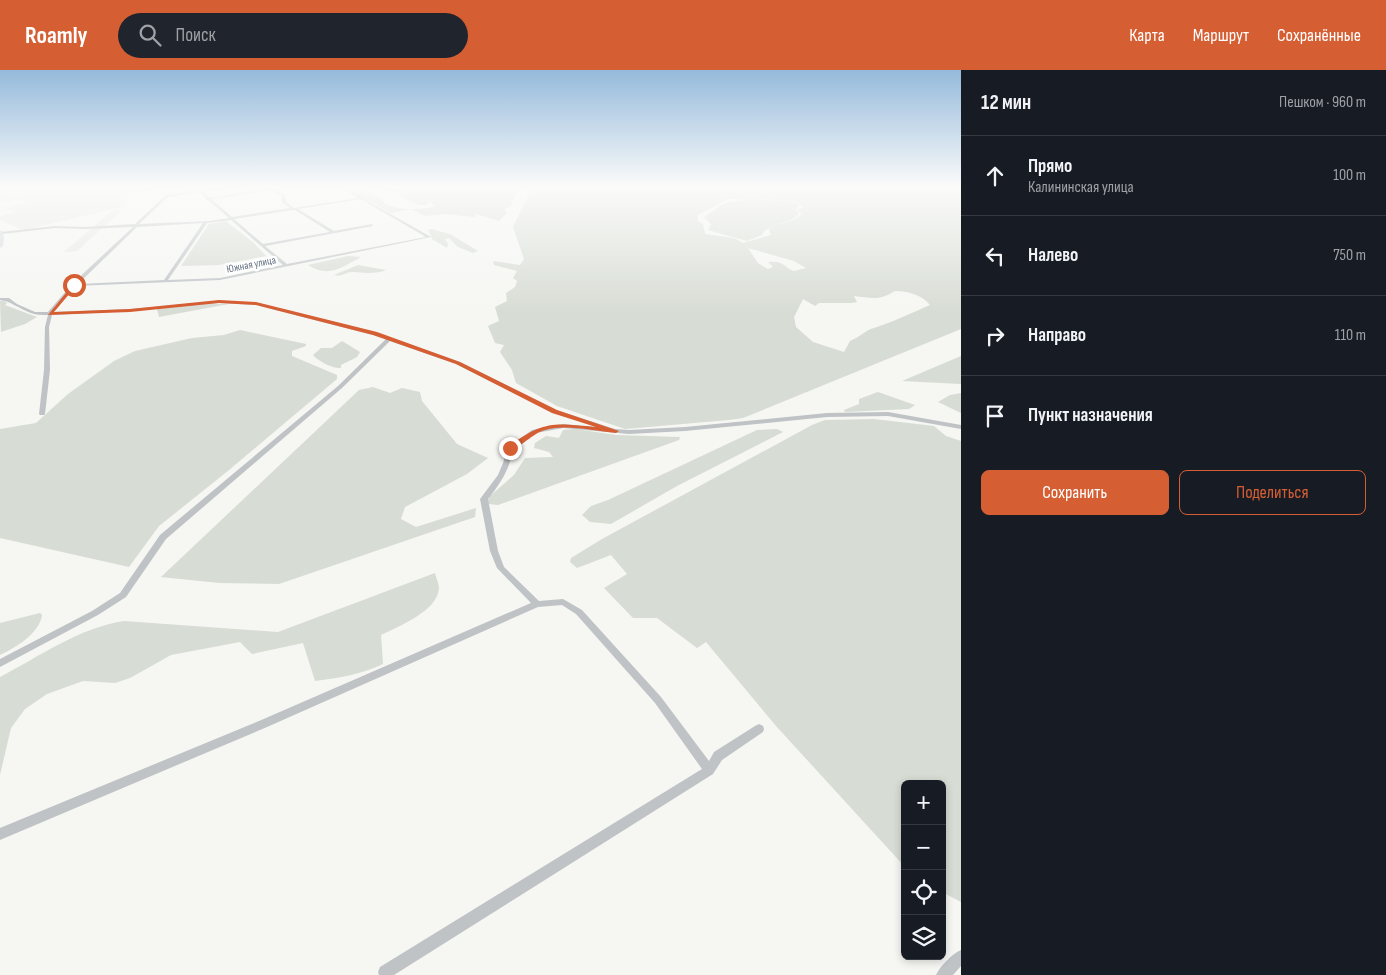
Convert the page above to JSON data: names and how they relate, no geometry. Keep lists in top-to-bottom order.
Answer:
{
  "streets": {
    "street": ["Южная улица"]
  },
  "page": {
    "header": "Roamly",
    "search": "Поиск",
    "nav": ["Карта", "Маршрут", "Сохранённые"],
    "heading": ["12 мин", "Пешком · 960 m"],
    "list": [
      ["Прямо", "Калининская улица", "100 m"],
      ["Налево", "750 m"],
      ["Направо", "110 m"],
      "Пункт назначения"
    ],
    "buttons": ["Сохранить", "Поделиться"],
    "map_buttons": ["+", "−"]
  }
}
